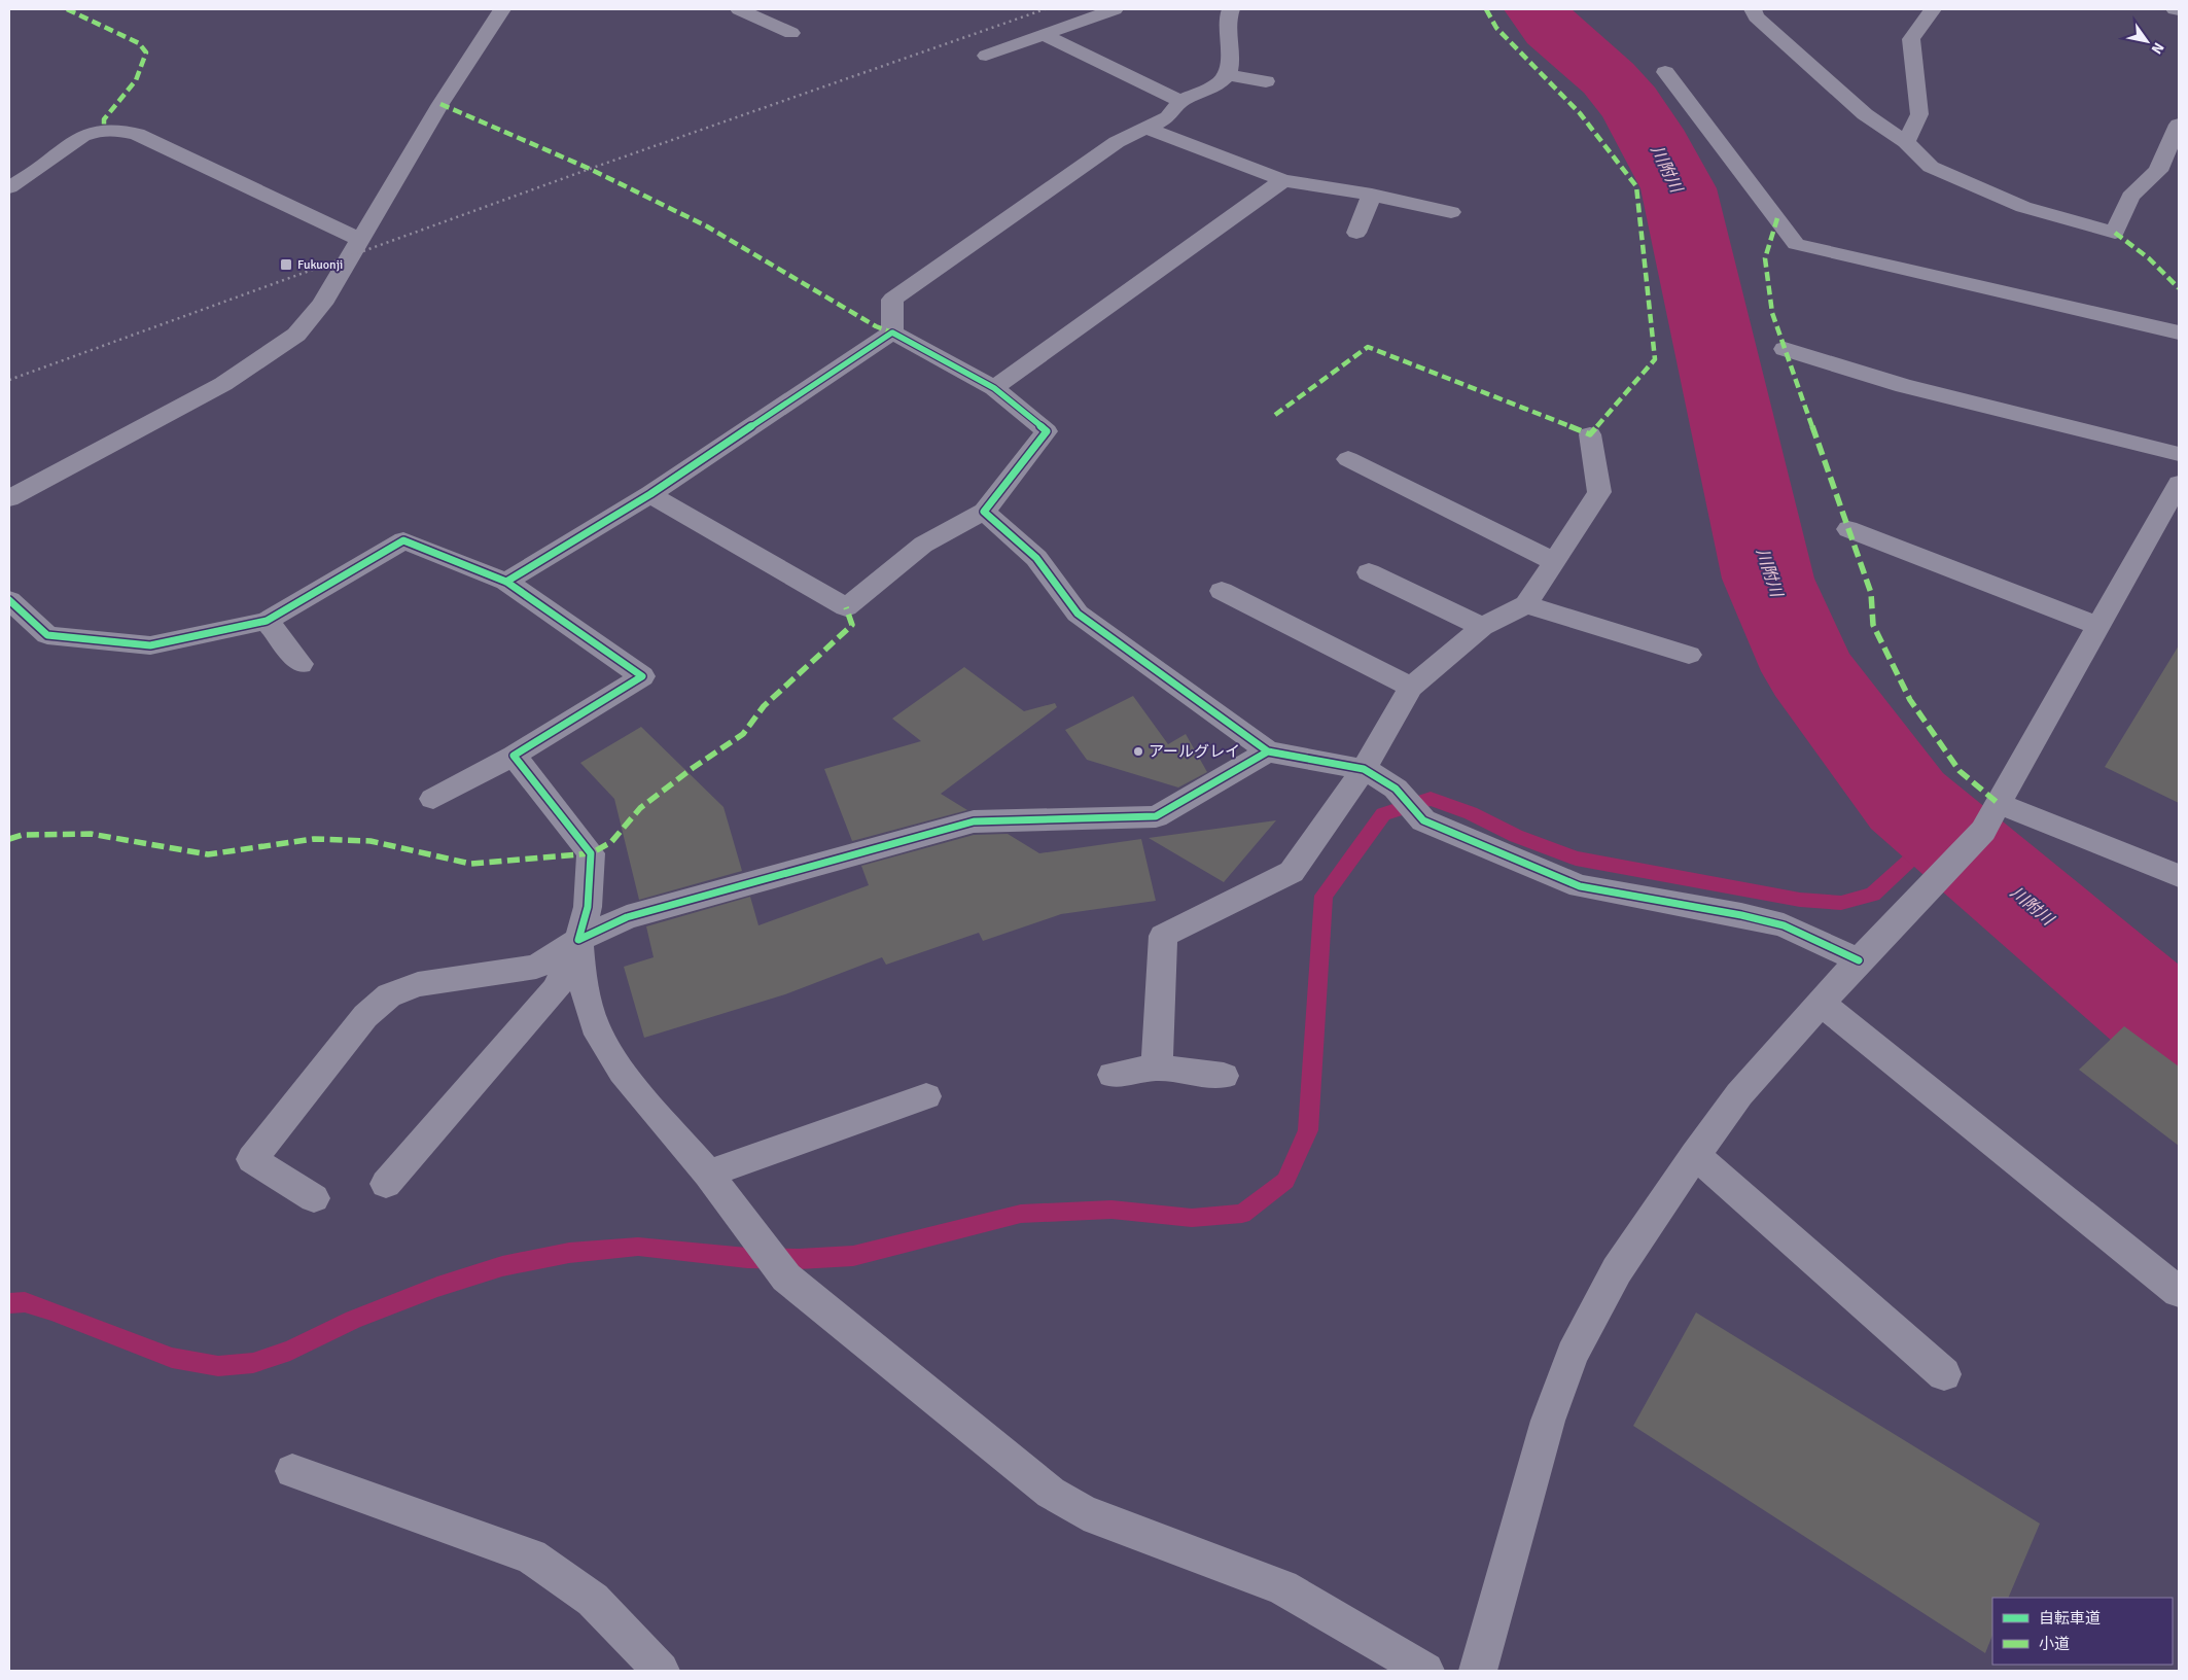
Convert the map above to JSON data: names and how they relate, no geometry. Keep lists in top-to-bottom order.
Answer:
{
  "water": ["川附川"],
  "places": {
    "transit": ["Fukuonji"],
    "other": ["アールグレイ"]
  },
  "legend": ["自転車道", "小道"],
  "north": "bottom right"
}
